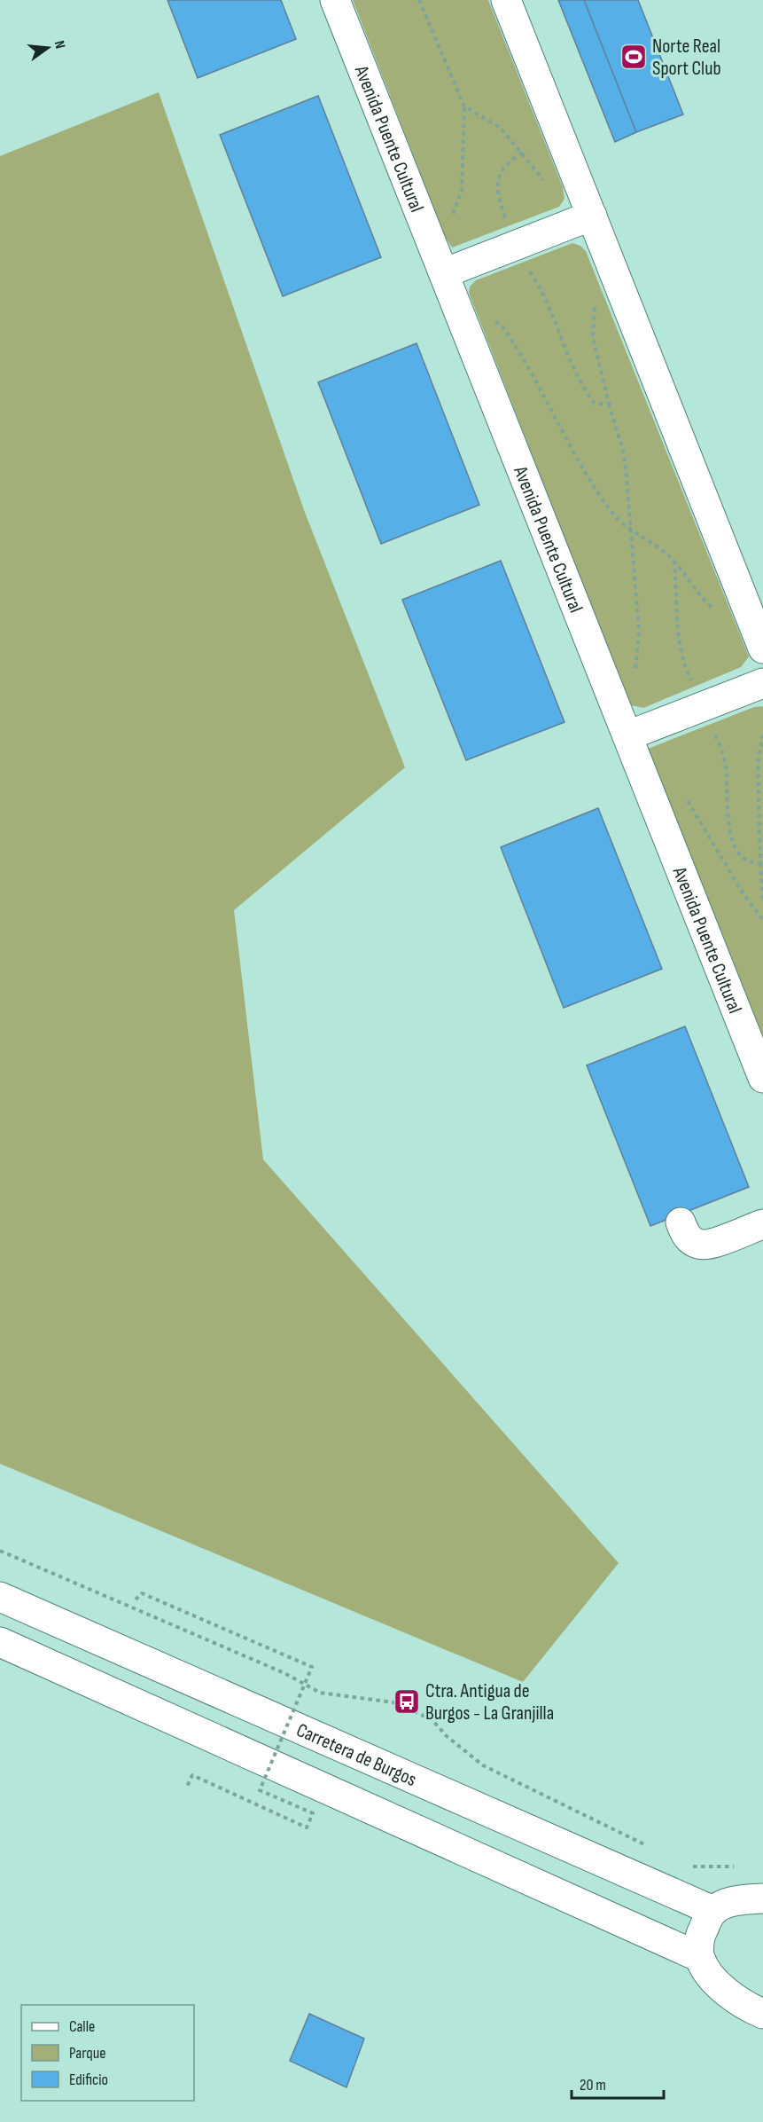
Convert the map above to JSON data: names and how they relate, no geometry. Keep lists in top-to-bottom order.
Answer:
{
  "streets": {
    "street": ["Avenida Puente Cultural", "Carretera de Burgos"]
  },
  "places": {
    "sports": ["Norte Real Sport Club"],
    "bus stop": ["Ctra. Antigua de Burgos - La Granjilla"]
  },
  "legend": ["Calle", "Parque", "Edificio"],
  "scale_bar": "20 m",
  "north": "right"
}
